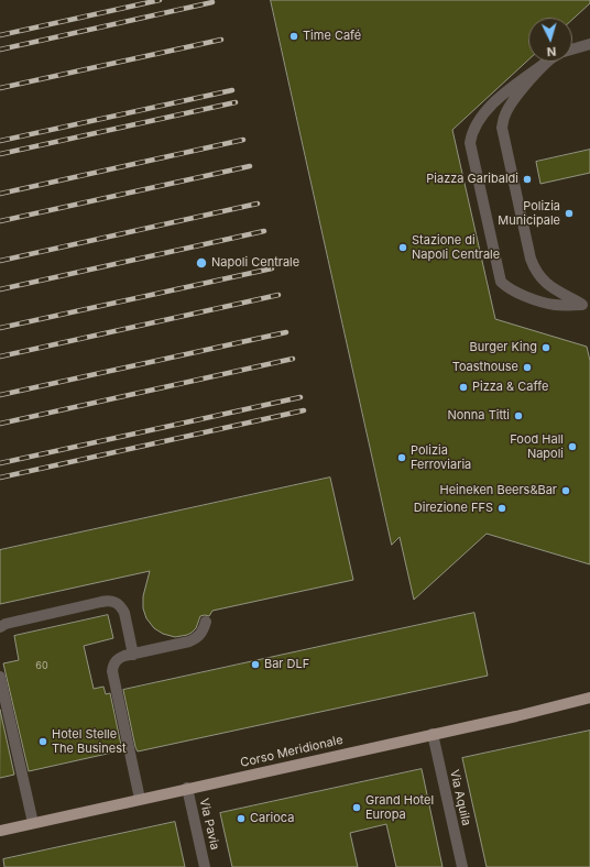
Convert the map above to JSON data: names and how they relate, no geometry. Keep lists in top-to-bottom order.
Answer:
{
  "streets": {
    "main road": ["Corso Meridionale"],
    "street": ["Via Aquila", "Via Pavia"]
  },
  "crossings": [
    ["Corso Meridionale", "Via Aquila"],
    ["Corso Meridionale", "Via Pavia"]
  ],
  "places": [
    "Time Café",
    "Piazza Garibaldi",
    "Polizia Municipale",
    "Stazione di Napoli Centrale",
    "Napoli Centrale",
    "Burger King",
    "Toasthouse",
    "Pizza & Caffe",
    "Nonna Titti",
    "Food Hall Napoli",
    "Polizia Ferroviaria",
    "Heineken Beers&Bar",
    "Direzione FFS",
    "Bar DLF",
    "Hotel Stelle The Businest",
    "Grand Hotel Europa",
    "Carioca"
  ],
  "house_numbers": ["60"],
  "north": "bottom"
}
